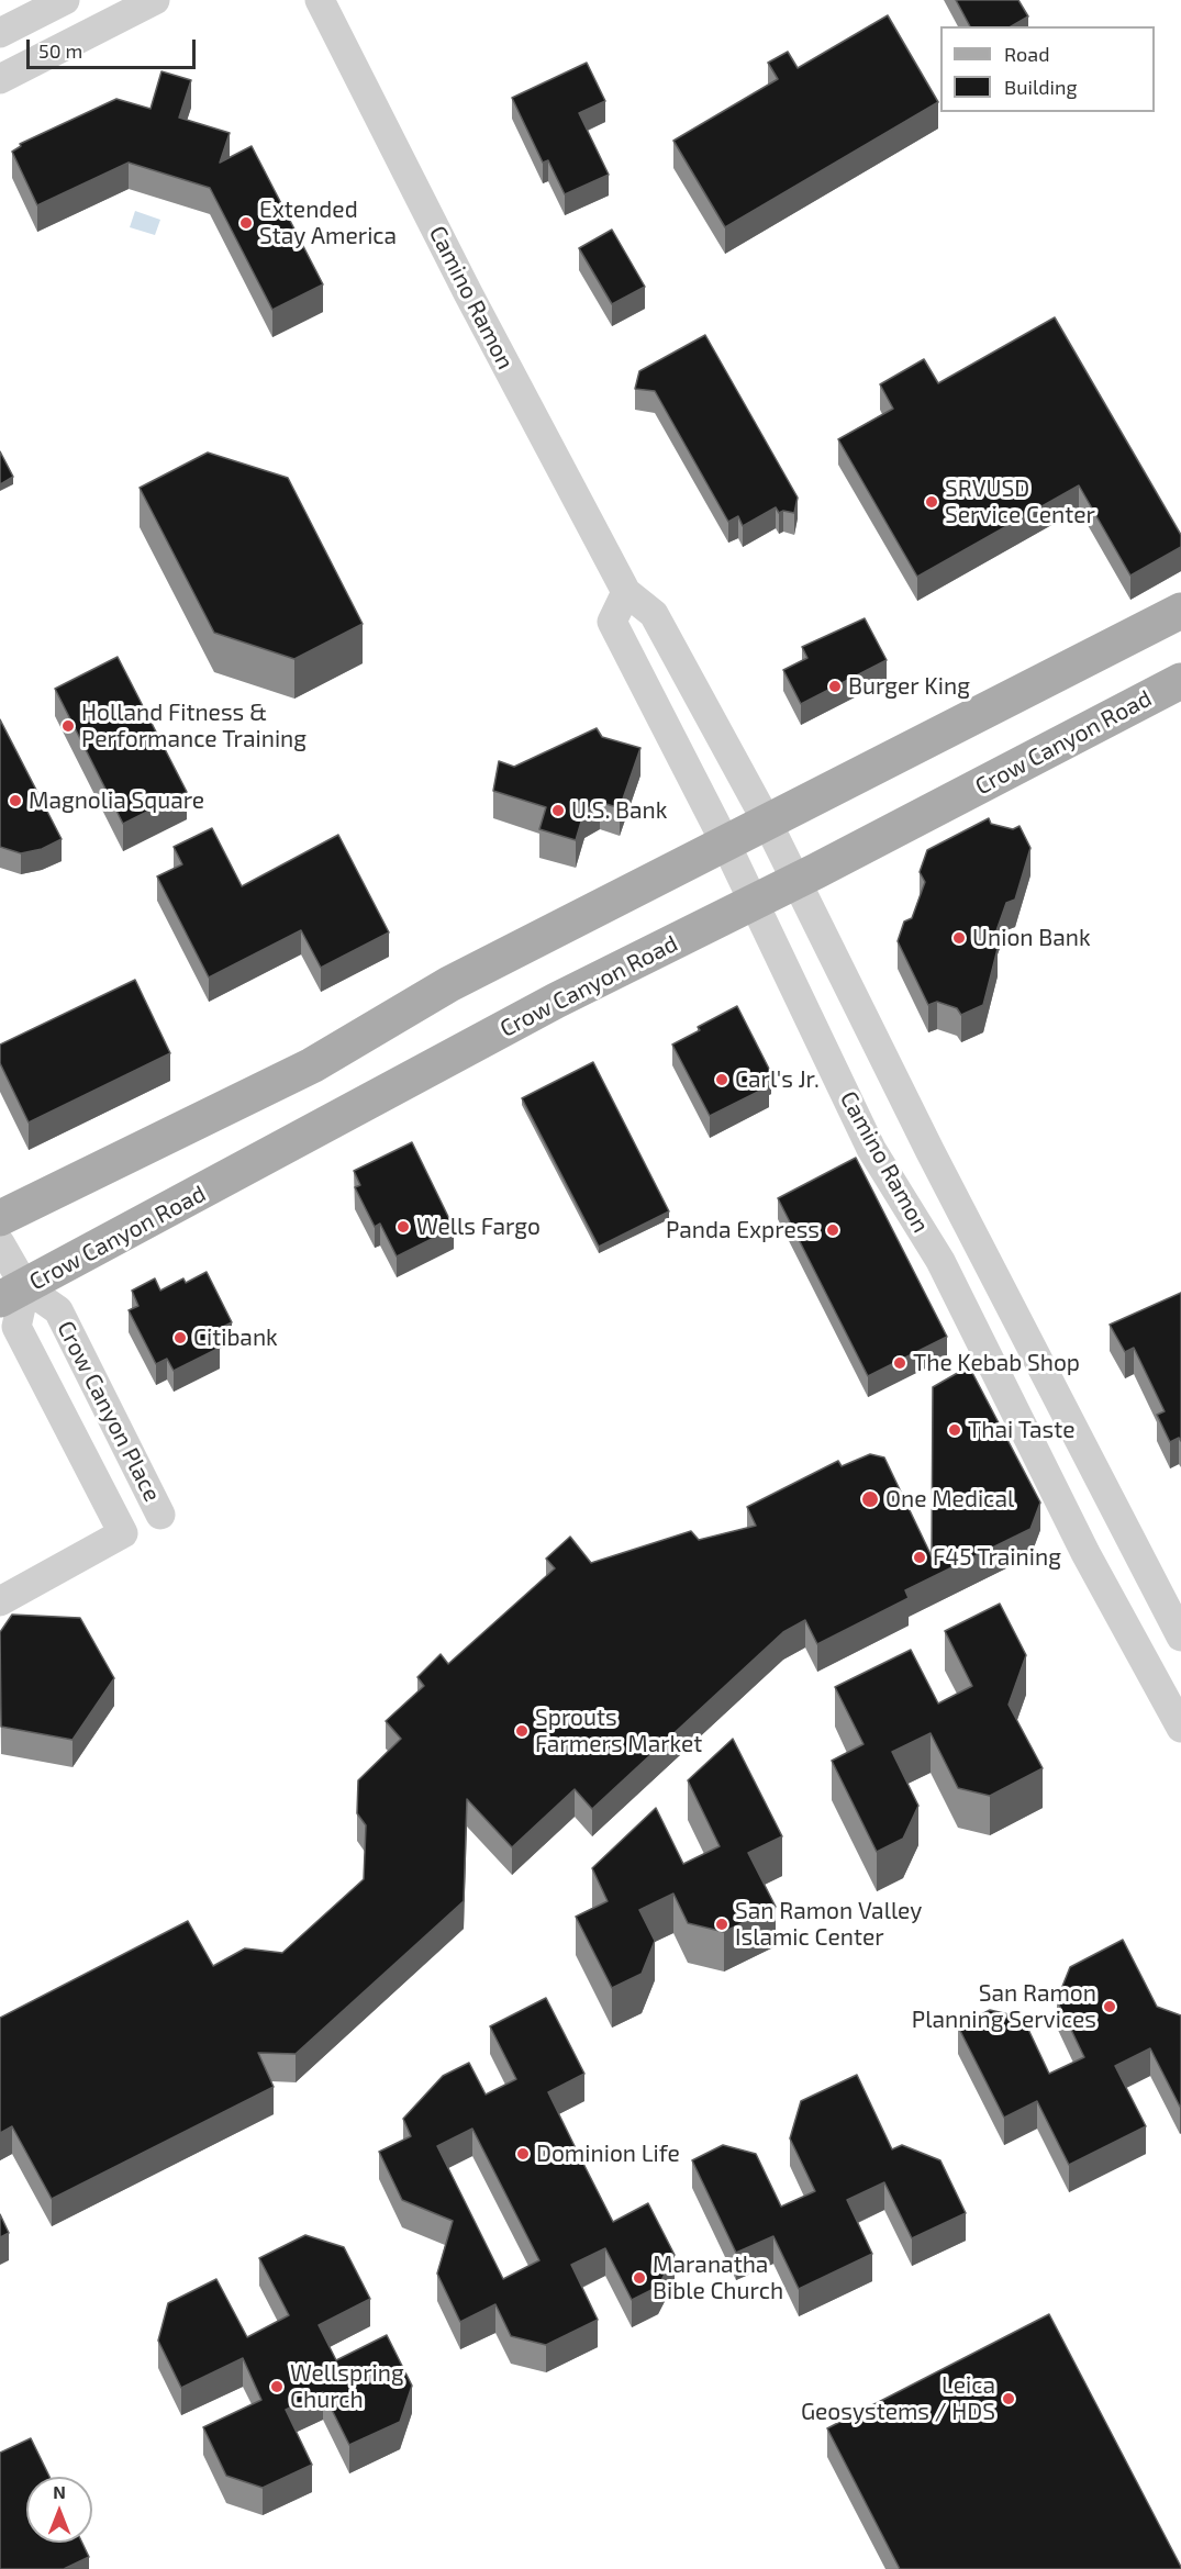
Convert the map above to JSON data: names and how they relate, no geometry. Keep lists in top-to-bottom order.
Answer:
{
  "streets": {
    "main road": ["Crow Canyon Road"],
    "street": ["Camino Ramon", "Crow Canyon Place"]
  },
  "crossings": [
    ["Camino Ramon", "Crow Canyon Road"],
    ["Crow Canyon Road", "Crow Canyon Place"]
  ],
  "places": [
    "Extended Stay America",
    "SRVUSD Service Center",
    "Burger King",
    "Holland Fitness & Performance Training",
    "Magnolia Square",
    "U.S. Bank",
    "Union Bank",
    "Carl's Jr.",
    "Wells Fargo",
    "Panda Express",
    "Citibank",
    "The Kebab Shop",
    "Thai Taste",
    "One Medical",
    "F45 Training",
    "Sprouts Farmers Market",
    "San Ramon Valley Islamic Center",
    "San Ramon Planning Services",
    "Dominion Life",
    "Maranatha Bible Church",
    "Wellspring Church",
    "Leica Geosystems / HDS"
  ],
  "legend": ["Road", "Building"],
  "scale_bar": "50 m",
  "north": "top"
}
